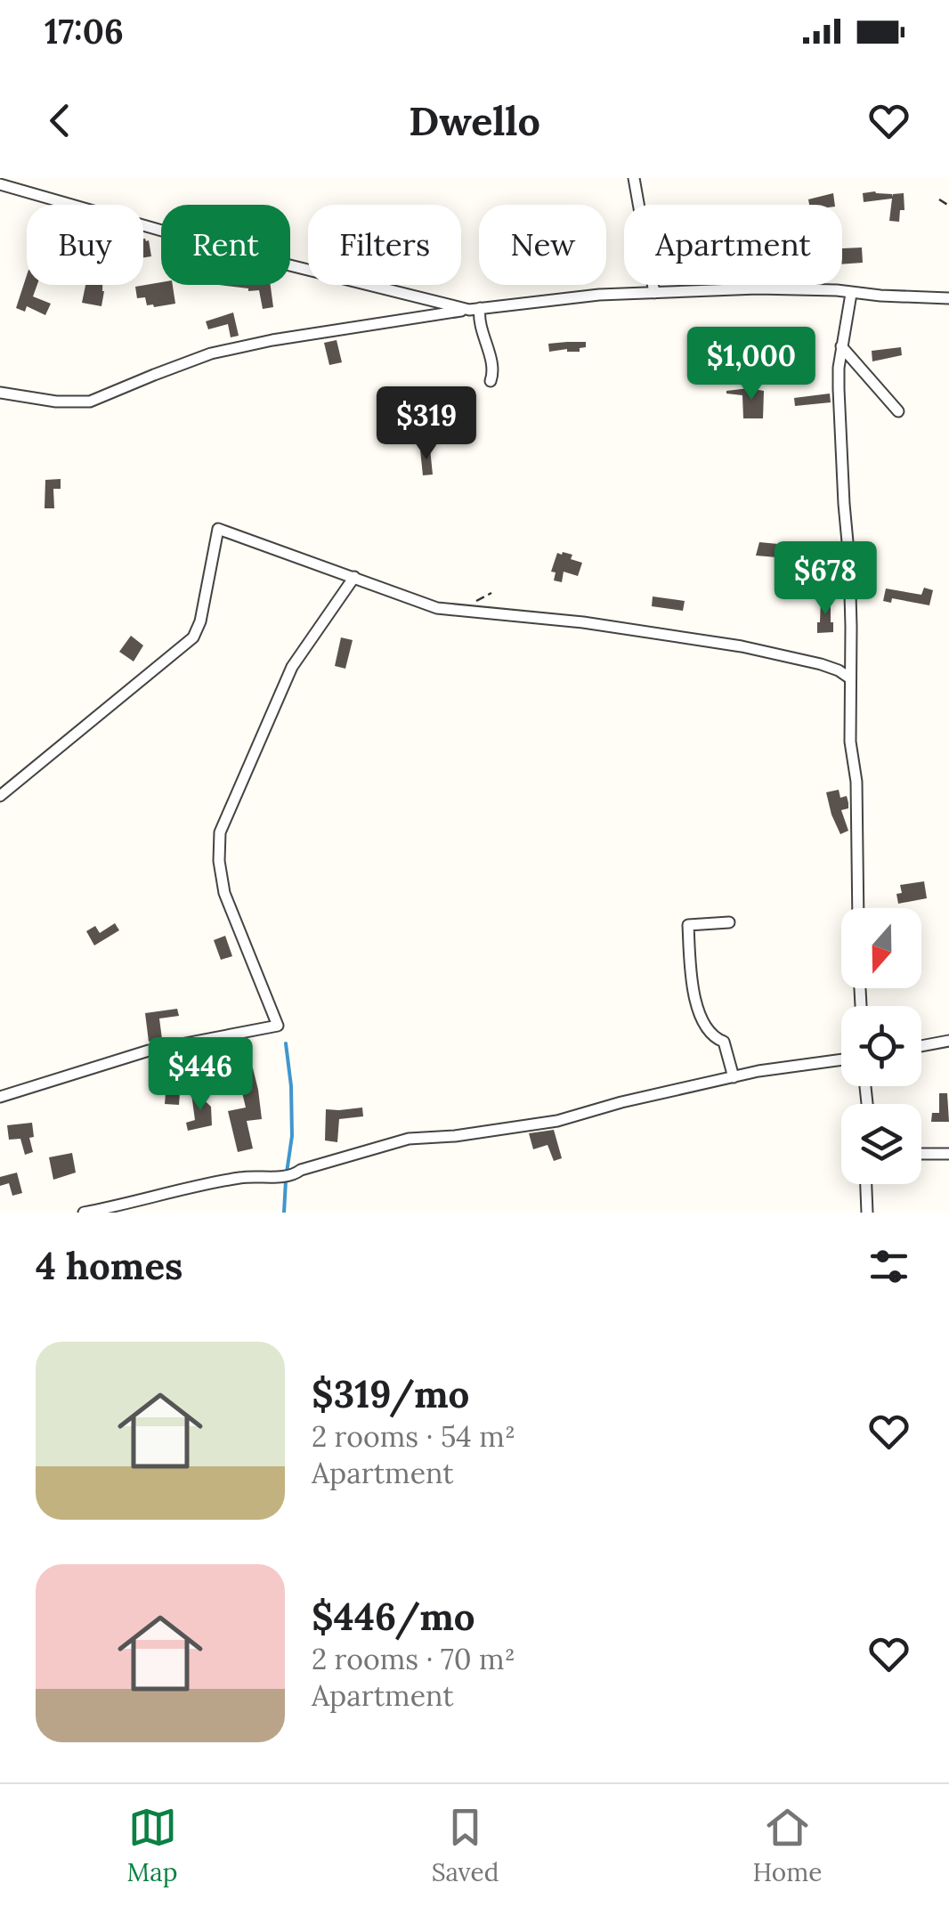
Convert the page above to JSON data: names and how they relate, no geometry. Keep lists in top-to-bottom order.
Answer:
{
  "north": "bottom",
  "page": {
    "status": "17:06",
    "header": "Dwello",
    "chip": [
      "Buy",
      "Rent",
      "Filters",
      "New",
      "Apartment"
    ],
    "price": [
      "$1,000",
      "$319",
      "$678",
      "$446"
    ],
    "heading": "4 homes",
    "list": [
      {
        "name": "$319/mo",
        "note": "2 rooms · 54 m² · Apartment"
      },
      {
        "name": "$446/mo",
        "note": "2 rooms · 70 m² · Apartment"
      }
    ],
    "tabs": ["Map", "Saved", "Home"]
  }
}
